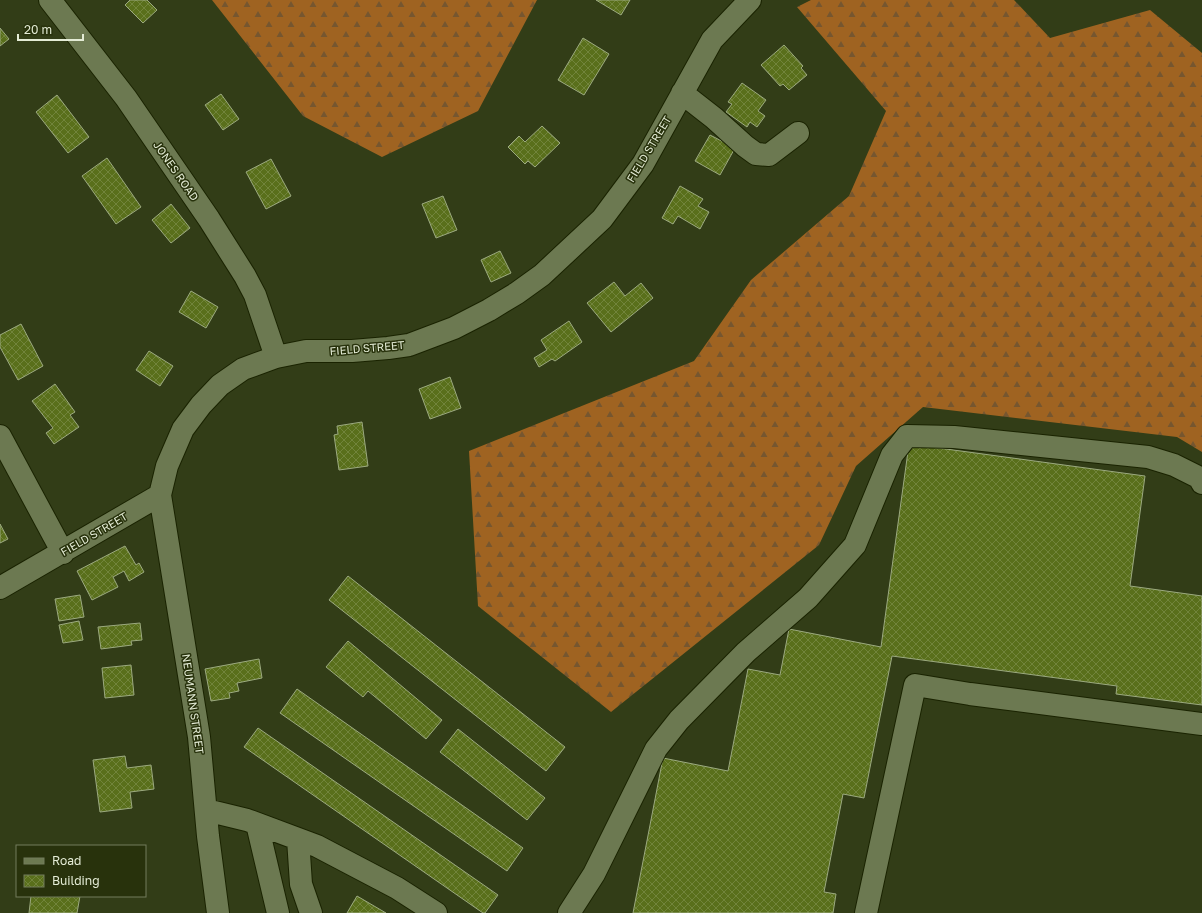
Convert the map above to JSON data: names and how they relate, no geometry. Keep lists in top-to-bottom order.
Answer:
{
  "streets": {
    "street": ["FIELD STREET", "JONES ROAD", "NEUMANN STREET"]
  },
  "crossings": [
    ["FIELD STREET", "JONES ROAD"],
    ["FIELD STREET", "NEUMANN STREET"]
  ],
  "legend": ["Road", "Building"],
  "scale_bar": "20 m"
}
